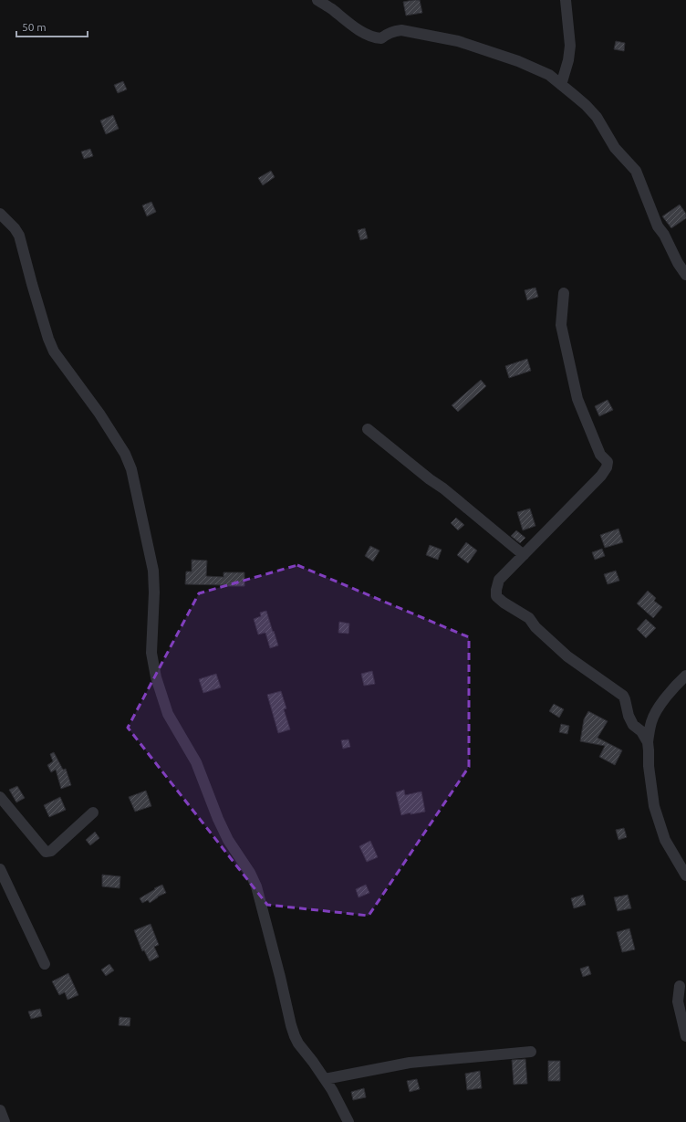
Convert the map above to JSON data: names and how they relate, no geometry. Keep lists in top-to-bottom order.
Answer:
{
  "scale_bar": "50 m"
}
